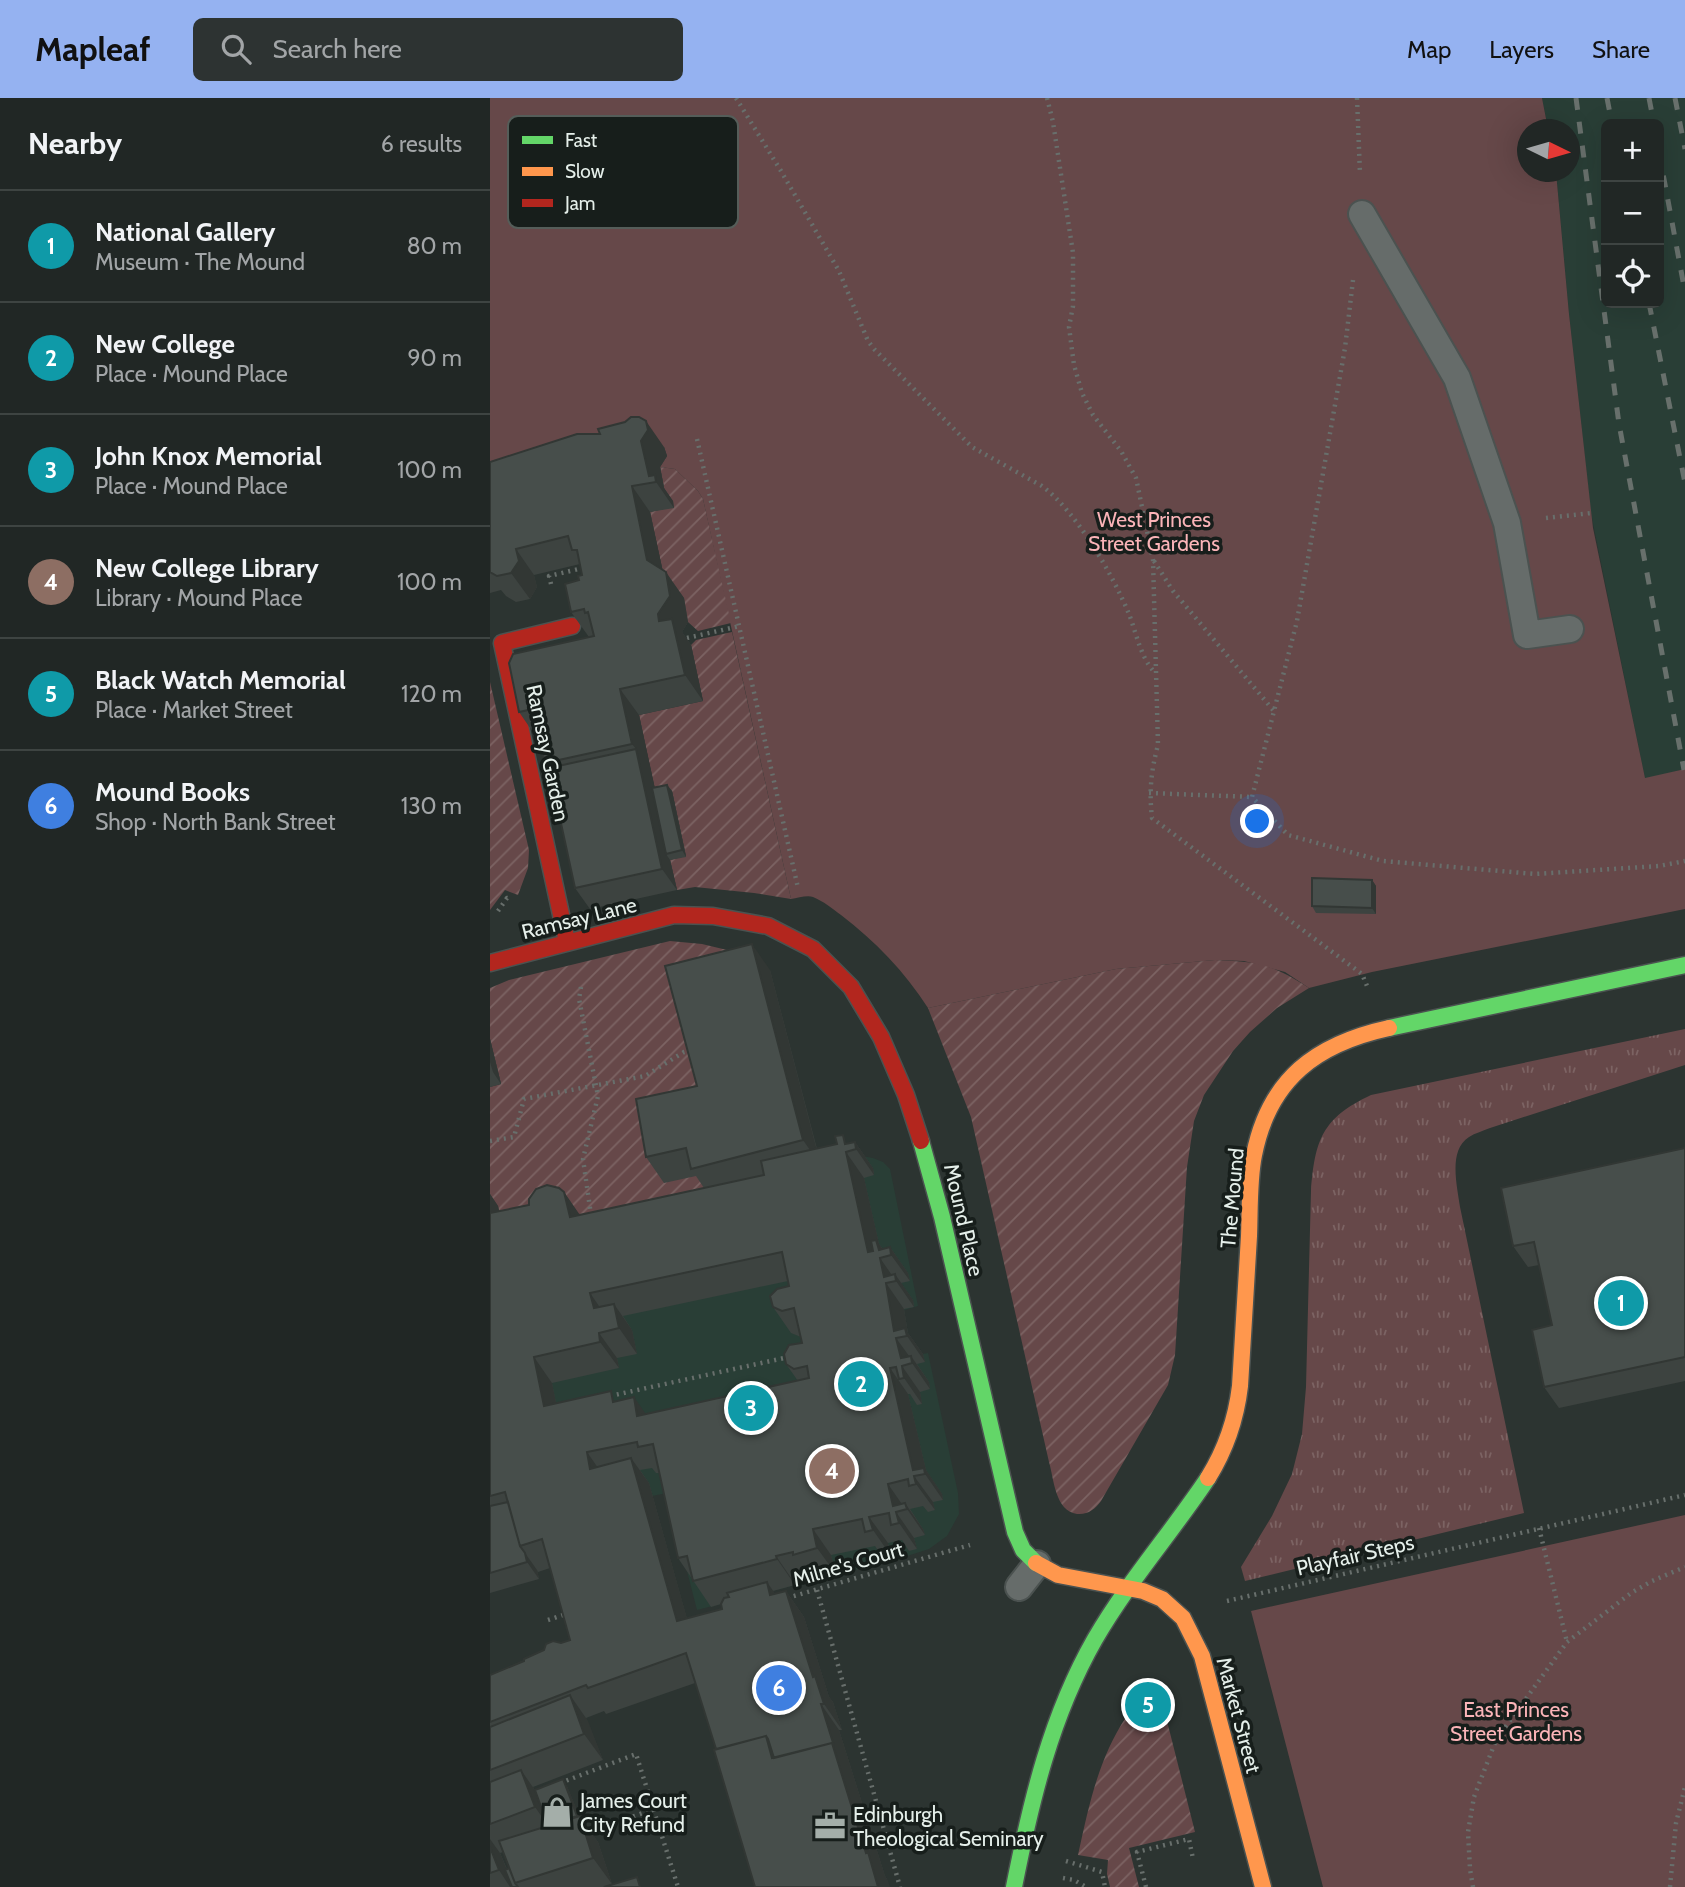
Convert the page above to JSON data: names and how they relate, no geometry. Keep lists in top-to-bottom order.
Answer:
{
  "streets": {
    "street": [
      "Ramsay Garden",
      "Ramsay Lane",
      "The Mound",
      "Mound Place",
      "Market Street"
    ],
    "path": ["Playfair Steps", "Milne's Court"]
  },
  "crossings": [
    ["Ramsay Garden", "Ramsay Lane"],
    ["Ramsay Lane", "Mound Place"],
    ["The Mound", "Market Street"],
    ["Mound Place", "Milne's Court"],
    ["Playfair Steps", "Market Street"]
  ],
  "parks": ["West Princes Street Gardens", "East Princes Street Gardens"],
  "places": {
    "shop": ["James Court City Refund"],
    "office": ["Edinburgh Theological Seminary"]
  },
  "legend": ["Fast", "Slow", "Jam"],
  "north": "right",
  "page": {
    "header": "Mapleaf",
    "search": "Search here",
    "nav": ["Map", "Layers", "Share"],
    "heading": ["Nearby", "6 results"],
    "map_buttons": ["+", "−"],
    "list": [
      {
        "mark": "1",
        "name": "National Gallery",
        "note": "Museum · The Mound",
        "value": "80 m"
      },
      {
        "mark": "2",
        "name": "New College",
        "note": "Place · Mound Place",
        "value": "90 m"
      },
      {
        "mark": "3",
        "name": "John Knox Memorial",
        "note": "Place · Mound Place",
        "value": "100 m"
      },
      {
        "mark": "4",
        "name": "New College Library",
        "note": "Library · Mound Place",
        "value": "100 m"
      },
      {
        "mark": "5",
        "name": "Black Watch Memorial",
        "note": "Place · Market Street",
        "value": "120 m"
      },
      {
        "mark": "6",
        "name": "Mound Books",
        "note": "Shop · North Bank Street",
        "value": "130 m"
      }
    ],
    "pins": [
      "1",
      "2",
      "3",
      "4",
      "6",
      "5"
    ]
  }
}
